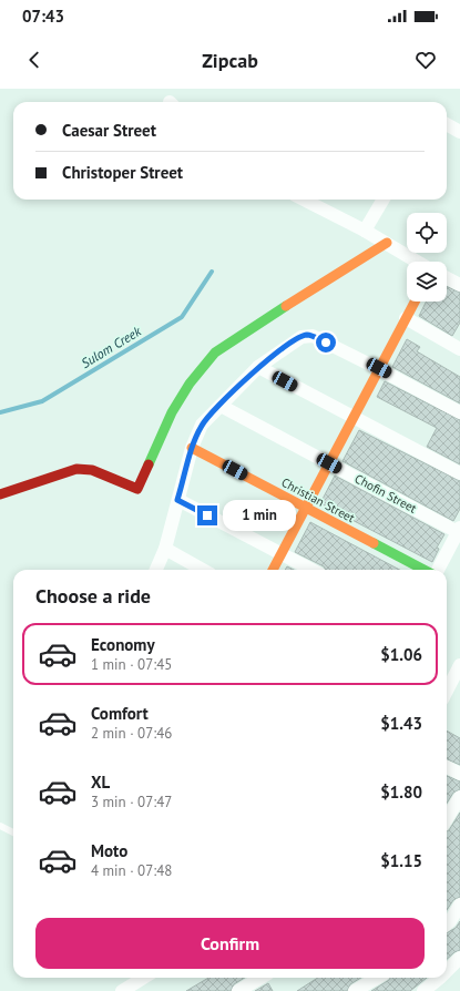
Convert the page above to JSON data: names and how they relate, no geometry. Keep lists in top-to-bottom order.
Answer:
{
  "streets": {
    "street": ["Chofin Street", "Christian Street"]
  },
  "water": ["Sulom Creek"],
  "page": {
    "status": "07:43",
    "header": "Zipcab",
    "banner": ["Caesar Street", "Christoper Street"],
    "bubble": "1 min",
    "heading": "Choose a ride",
    "list": [
      {
        "name": "Economy",
        "note": "1 min · 07:45",
        "value": "$1.06"
      },
      {
        "name": "Comfort",
        "note": "2 min · 07:46",
        "value": "$1.43"
      },
      {
        "name": "XL",
        "note": "3 min · 07:47",
        "value": "$1.80"
      },
      {
        "name": "Moto",
        "note": "4 min · 07:48",
        "value": "$1.15"
      }
    ],
    "buttons": "Confirm"
  }
}
